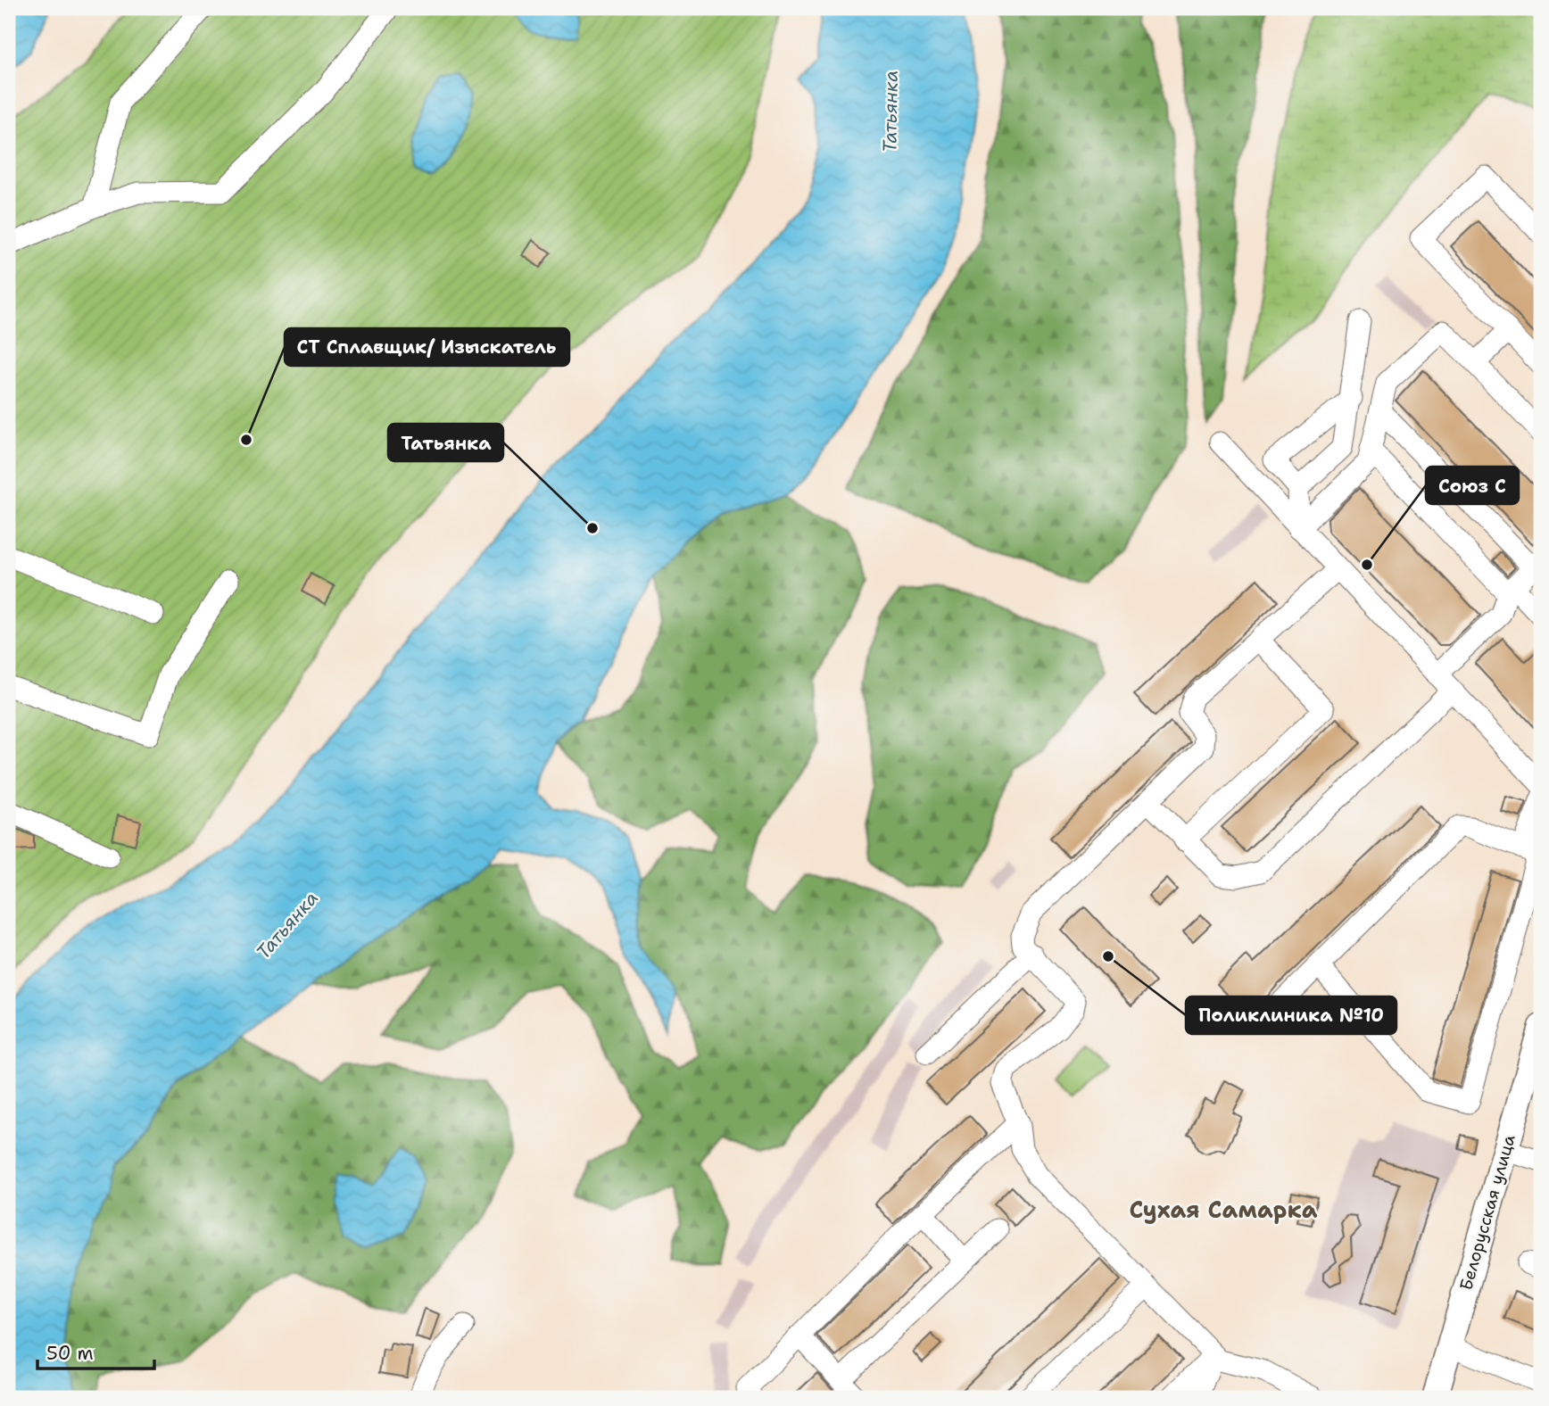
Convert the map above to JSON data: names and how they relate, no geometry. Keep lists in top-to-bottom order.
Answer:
{
  "streets": {
    "main road": ["Белорусская улица"]
  },
  "districts": ["Сухая Самарка"],
  "water": ["Татьянка"],
  "places": [
    "СТ Сплавщик/ Изыскатель",
    "Татьянка",
    "Союз С",
    "Поликлиника №10"
  ],
  "scale_bar": "50 m"
}
